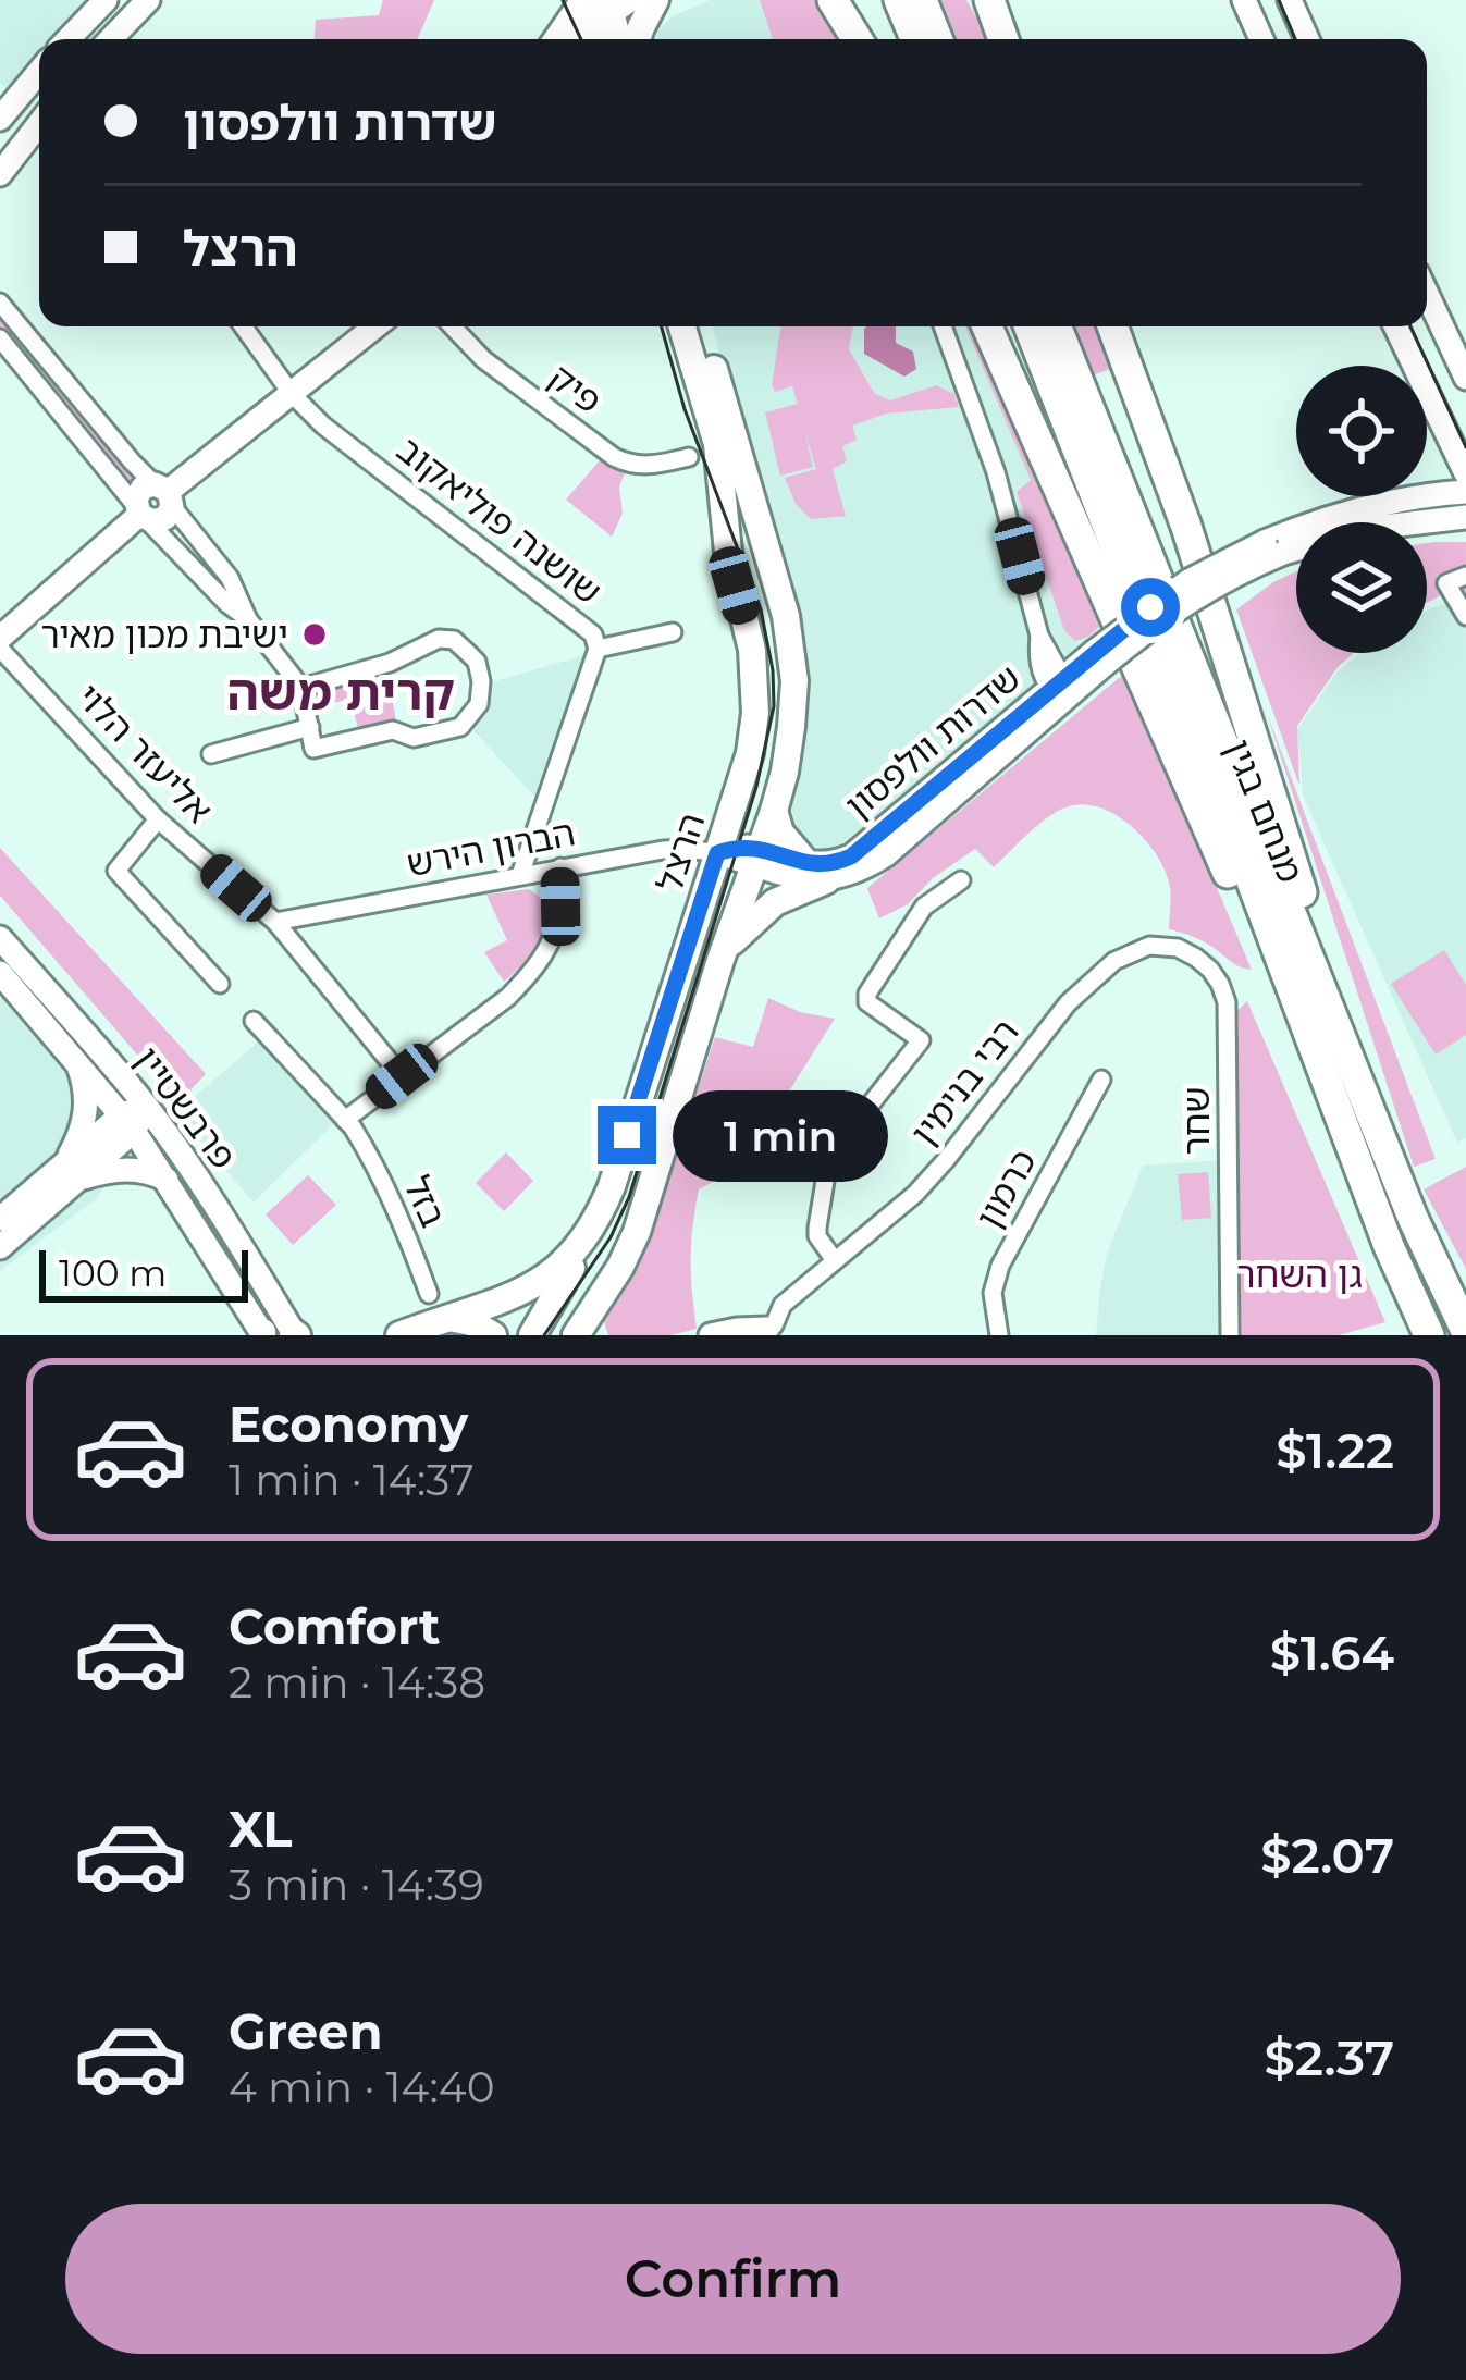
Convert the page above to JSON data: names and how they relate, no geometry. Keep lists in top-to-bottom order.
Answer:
{
  "streets": {
    "highway": ["מנחם בגין"],
    "main road": ["הרצל"],
    "street": [
      "פיק",
      "שושנה פוליאקוב",
      "שדרות וולפסון",
      "אליעזר הלוי",
      "הברון הירש",
      "רבי בנימין",
      "פרבשטיין",
      "שחר",
      "כרמון",
      "בזל"
    ]
  },
  "crossings": [
    ["שושנה פוליאקוב", "הברון הירש"],
    ["אליעזר הלוי", "הברון הירש"],
    ["הברון הירש", "הרצל"],
    ["רבי בנימין", "שחר"]
  ],
  "districts": ["קרית משה"],
  "parks": ["גן השחר"],
  "places": ["ישיבת מכון מאיר"],
  "scale_bar": "100 m",
  "page": {
    "banner": ["שדרות וולפסון", "הרצל"],
    "bubble": "1 min",
    "scale": "100 m",
    "list": [
      {
        "name": "Economy",
        "note": "1 min · 14:37",
        "value": "$1.22"
      },
      {
        "name": "Comfort",
        "note": "2 min · 14:38",
        "value": "$1.64"
      },
      {
        "name": "XL",
        "note": "3 min · 14:39",
        "value": "$2.07"
      },
      {
        "name": "Green",
        "note": "4 min · 14:40",
        "value": "$2.37"
      }
    ],
    "buttons": "Confirm"
  }
}
